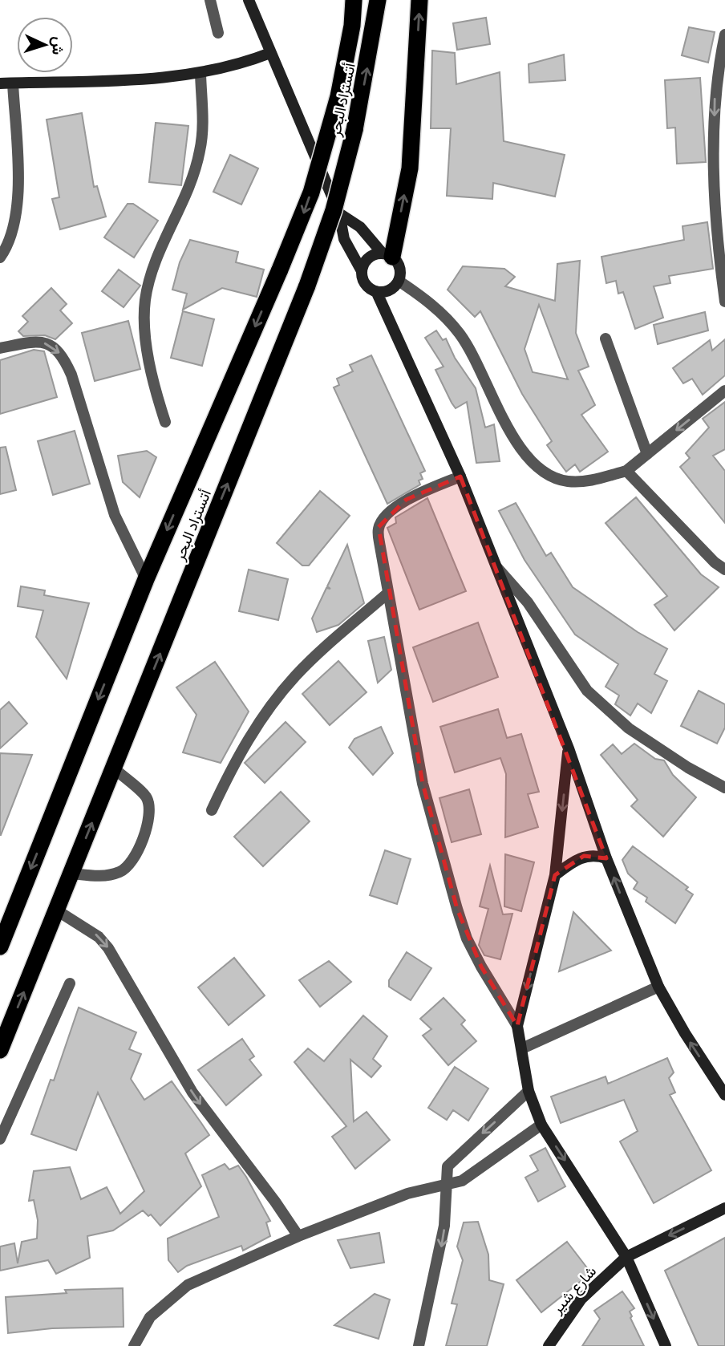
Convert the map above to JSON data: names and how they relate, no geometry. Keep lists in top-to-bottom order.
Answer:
{
  "streets": {
    "highway": ["أتستراد البحر"],
    "main road": ["شارع شير"]
  },
  "one_way": ["شارع شير"],
  "north": "right"
}
